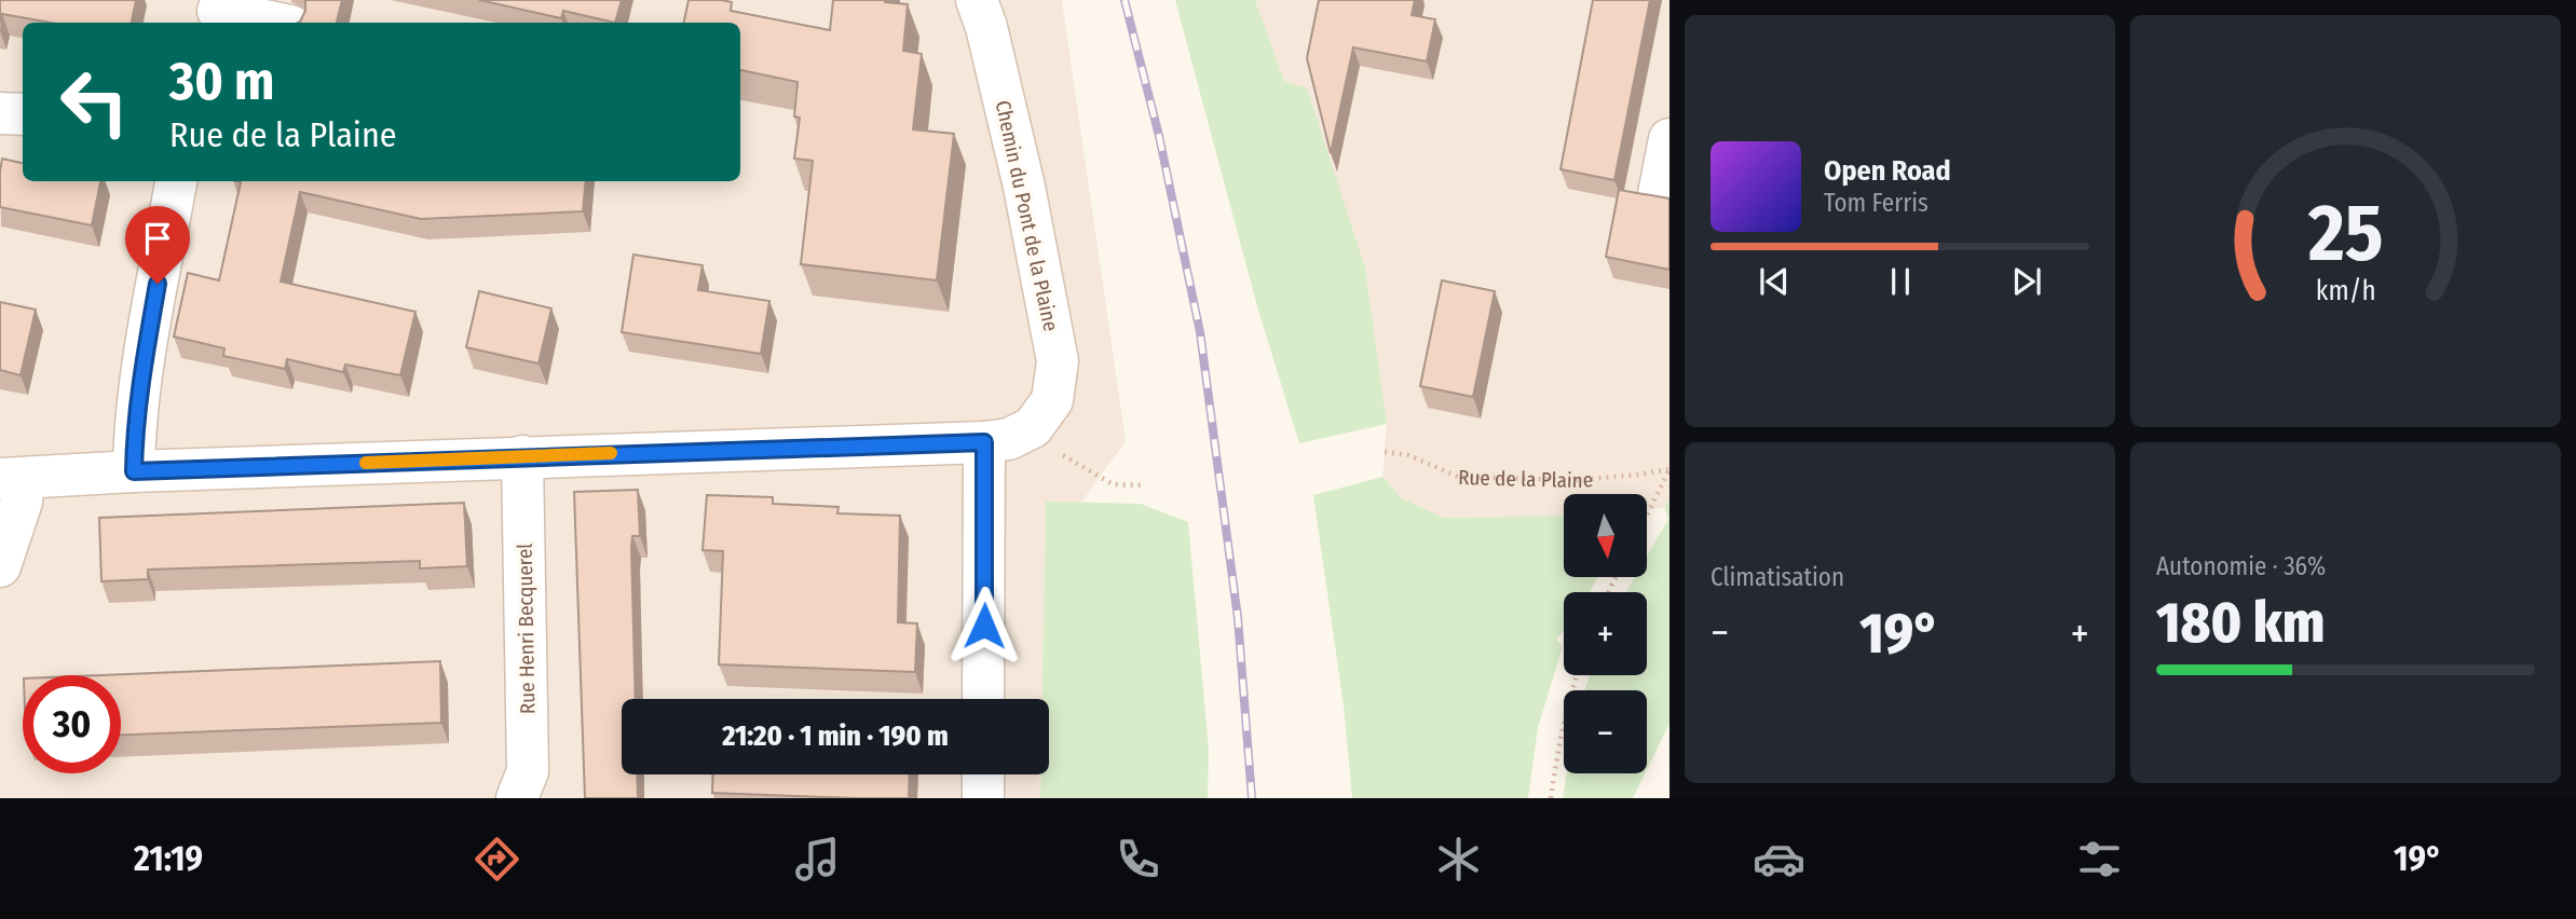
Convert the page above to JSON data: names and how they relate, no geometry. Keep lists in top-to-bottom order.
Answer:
{
  "streets": {
    "street": ["Chemin du Pont de la Plaine", "Rue Henri Becquerel"],
    "path": ["Rue de la Plaine"]
  },
  "north": "bottom",
  "page": {
    "turn": ["30 m", "Rue de la Plaine"],
    "song": ["Open Road", "Tom Ferris"],
    "tile": [
      "Climatisation",
      ["Autonomie · 36%", "180 km"]
    ],
    "map_buttons": ["+", "−"],
    "heat": ["−", "19°", "+"],
    "limit": "30",
    "trip": "21:20 · 1 min · 190 m",
    "tabs": ["21:19", "19°"],
    "gauge": ["25", "km/h"]
  }
}
